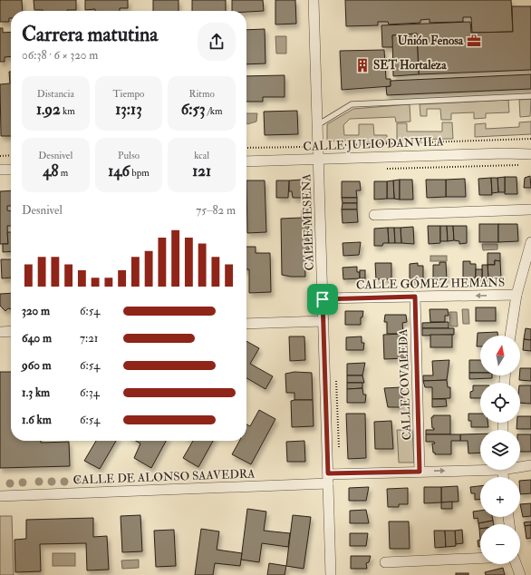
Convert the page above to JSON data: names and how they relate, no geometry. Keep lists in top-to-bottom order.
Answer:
{
  "streets": {
    "street": [
      "CALLE JULIO DANVILA",
      "CALLE MESENA",
      "CALLE GÓMEZ HEMANS",
      "CALLE COVALEDA",
      "CALLE DE ALONSO SAAVEDRA"
    ]
  },
  "crossings": [
    ["CALLE JULIO DANVILA", "CALLE MESENA"],
    ["CALLE MESENA", "CALLE GÓMEZ HEMANS"],
    ["CALLE MESENA", "CALLE DE ALONSO SAAVEDRA"],
    ["CALLE GÓMEZ HEMANS", "CALLE COVALEDA"],
    ["CALLE COVALEDA", "CALLE DE ALONSO SAAVEDRA"]
  ],
  "places": {
    "office": ["Unión Fenosa"],
    "building": ["SET Hortaleza"]
  },
  "north": "top",
  "page": {
    "heading": ["Carrera matutina", "06:38 · 6 × 320 m"],
    "stats": [
      ["Distancia", "1.92 km"],
      ["Tiempo", "13:13"],
      ["Ritmo", "6:53 /km"],
      ["Desnivel", "48 m"],
      ["Pulso", "146 bpm"],
      ["kcal", "121"]
    ],
    "chart": ["Desnivel", "75–82 m"],
    "list": [
      {
        "name": "320 m",
        "note": "6:54"
      },
      {
        "name": "640 m",
        "note": "7:21"
      },
      {
        "name": "960 m",
        "note": "6:54"
      },
      {
        "name": "1.3 km",
        "note": "6:34"
      },
      {
        "name": "1.6 km",
        "note": "6:54"
      }
    ],
    "map_buttons": ["+", "−"]
  }
}
